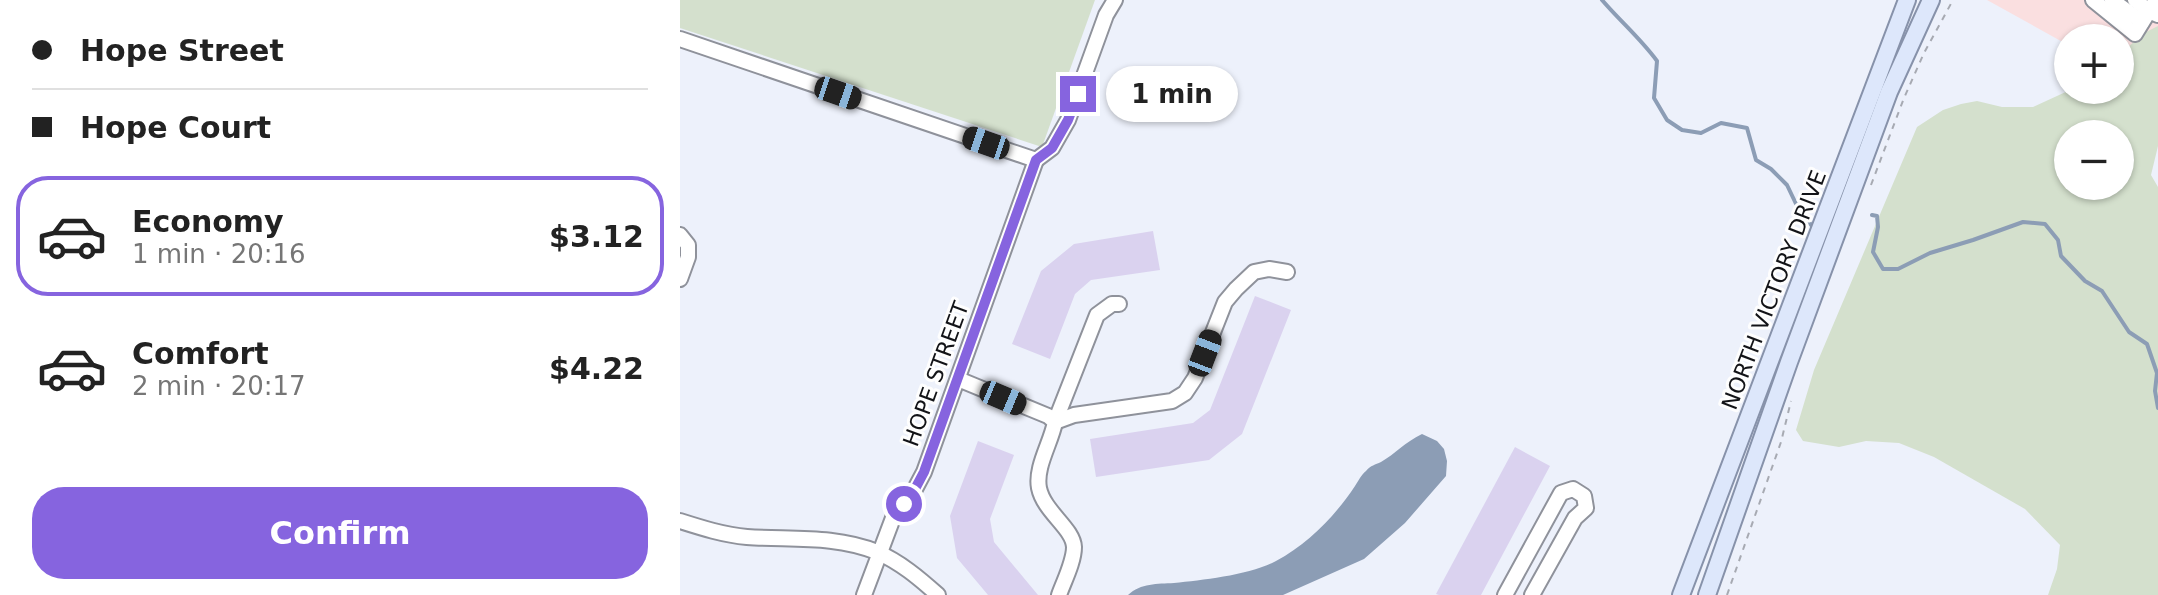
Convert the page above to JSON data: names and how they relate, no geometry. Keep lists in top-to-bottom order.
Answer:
{
  "streets": {
    "main road": ["NORTH VICTORY DRIVE"],
    "street": ["HOPE STREET"]
  },
  "page": {
    "banner": ["Hope Street", "Hope Court"],
    "map_buttons": ["+", "−"],
    "bubble": "1 min",
    "list": [
      {
        "name": "Economy",
        "note": "1 min · 20:16",
        "value": "$3.12"
      },
      {
        "name": "Comfort",
        "note": "2 min · 20:17",
        "value": "$4.22"
      }
    ],
    "buttons": "Confirm"
  }
}
